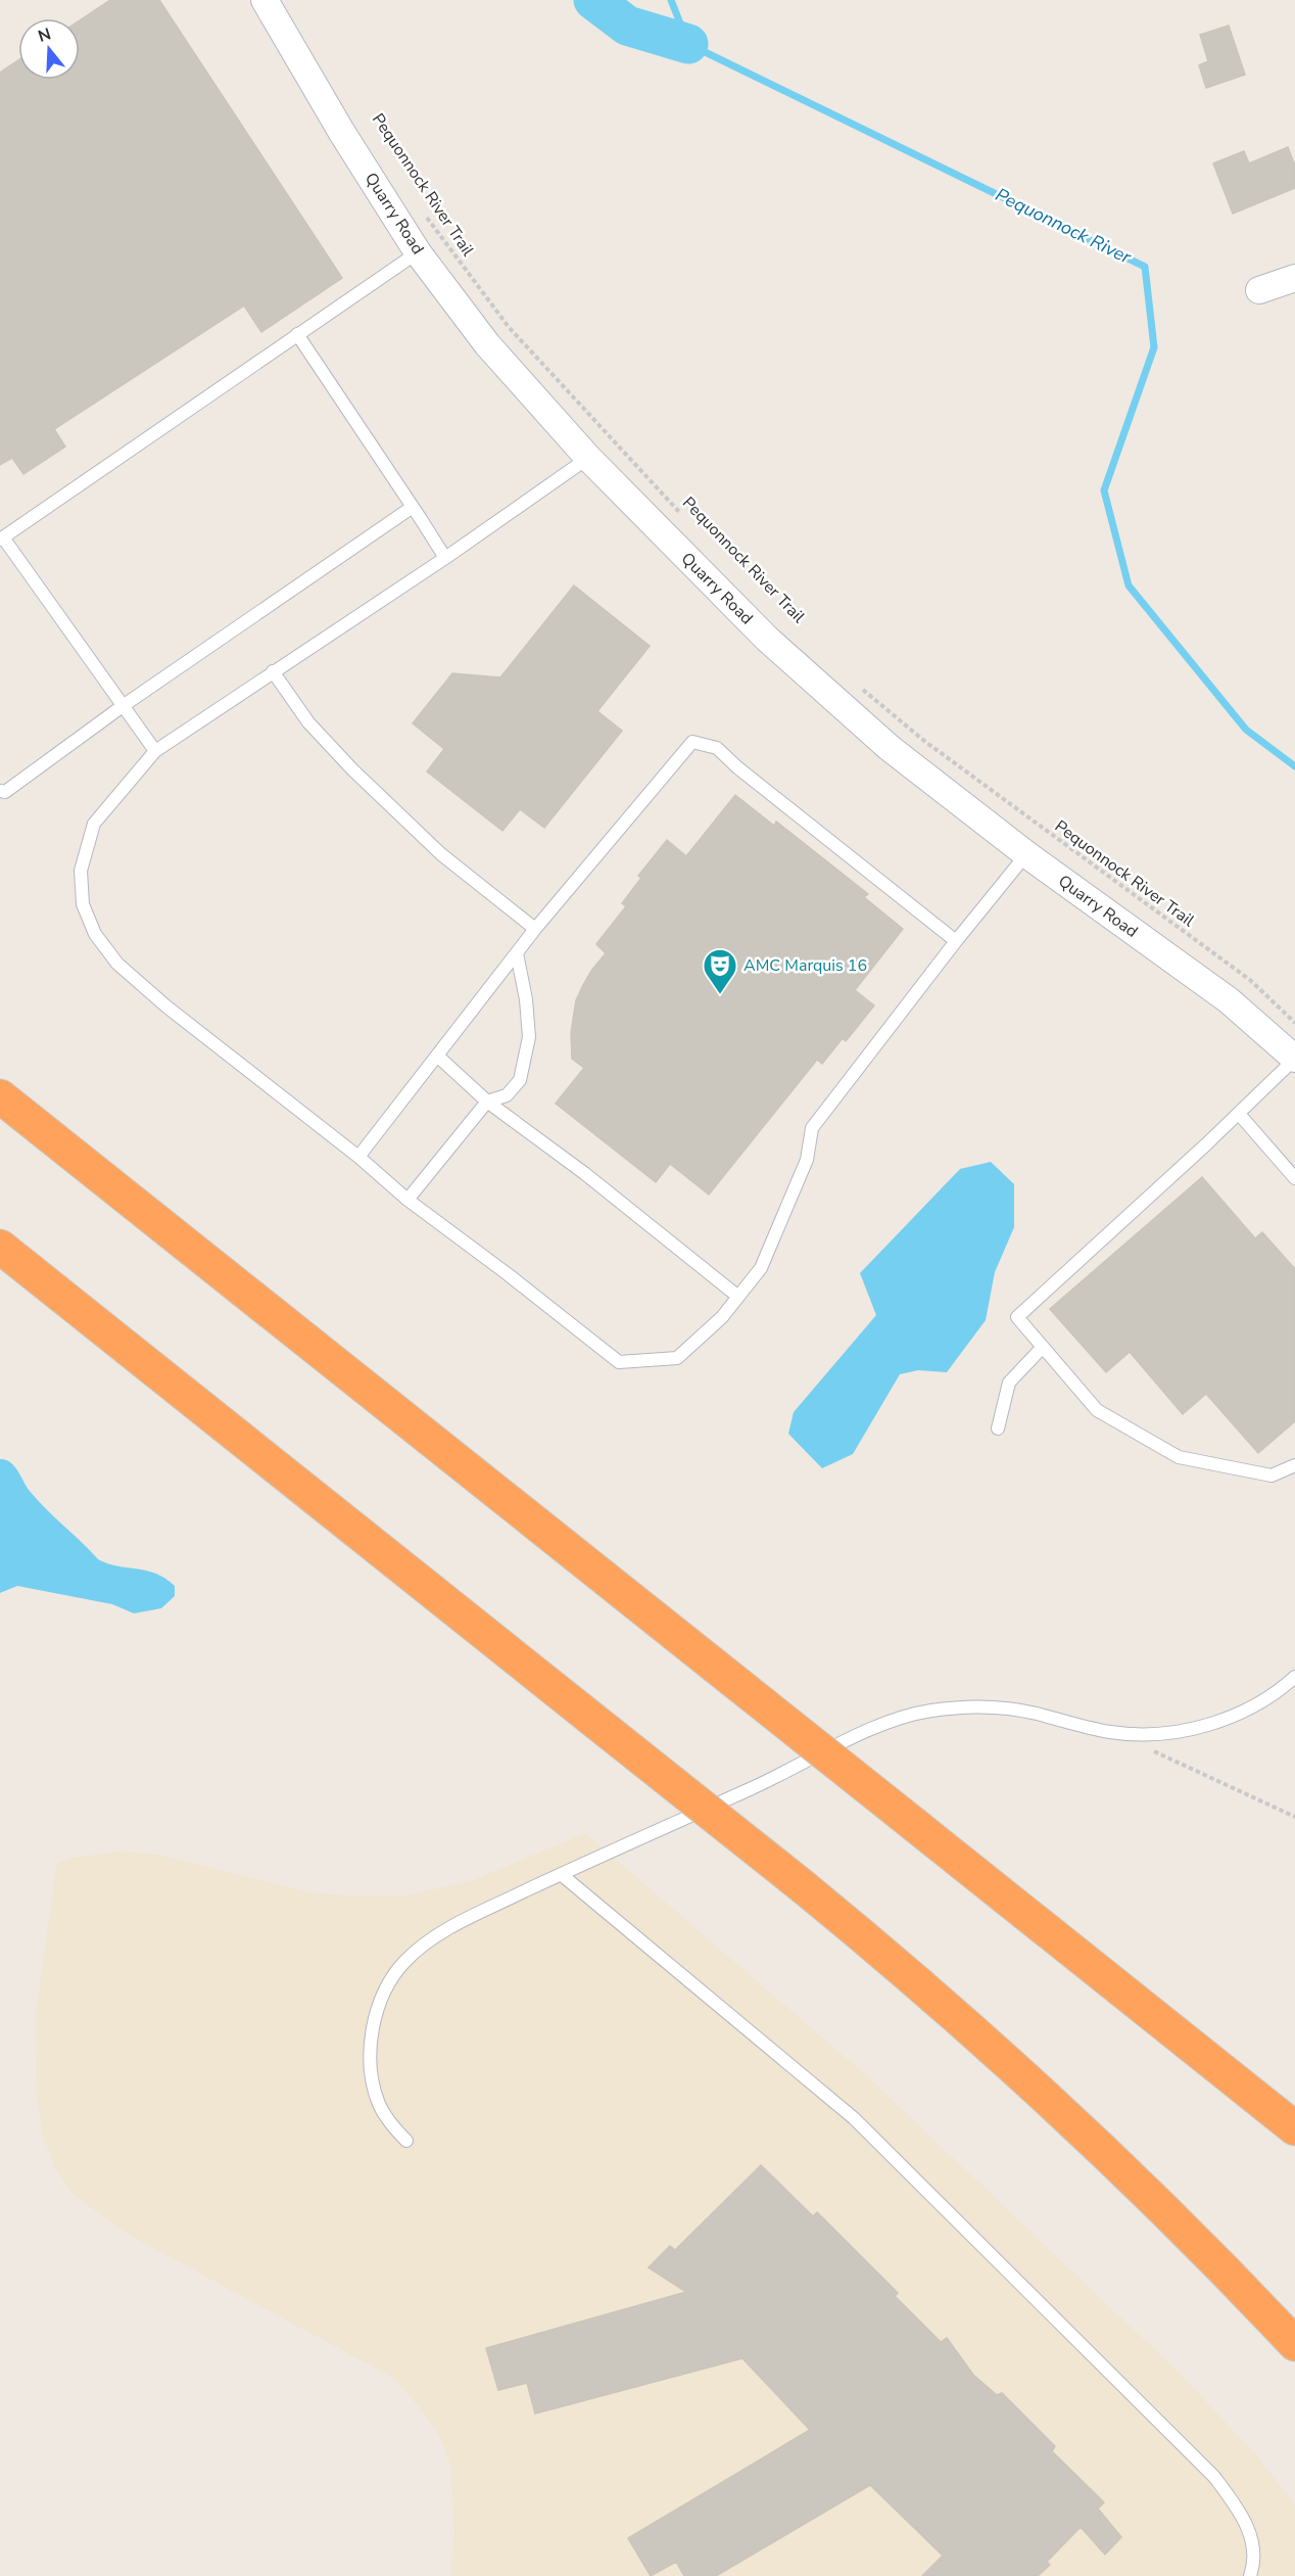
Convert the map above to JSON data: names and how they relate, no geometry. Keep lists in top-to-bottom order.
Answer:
{
  "streets": {
    "street": ["Quarry Road"],
    "path": ["Pequonnock River Trail"]
  },
  "water": ["Pequonnock River"],
  "places": {
    "theatre": ["AMC Marquis 16"]
  },
  "north": "top"
}
